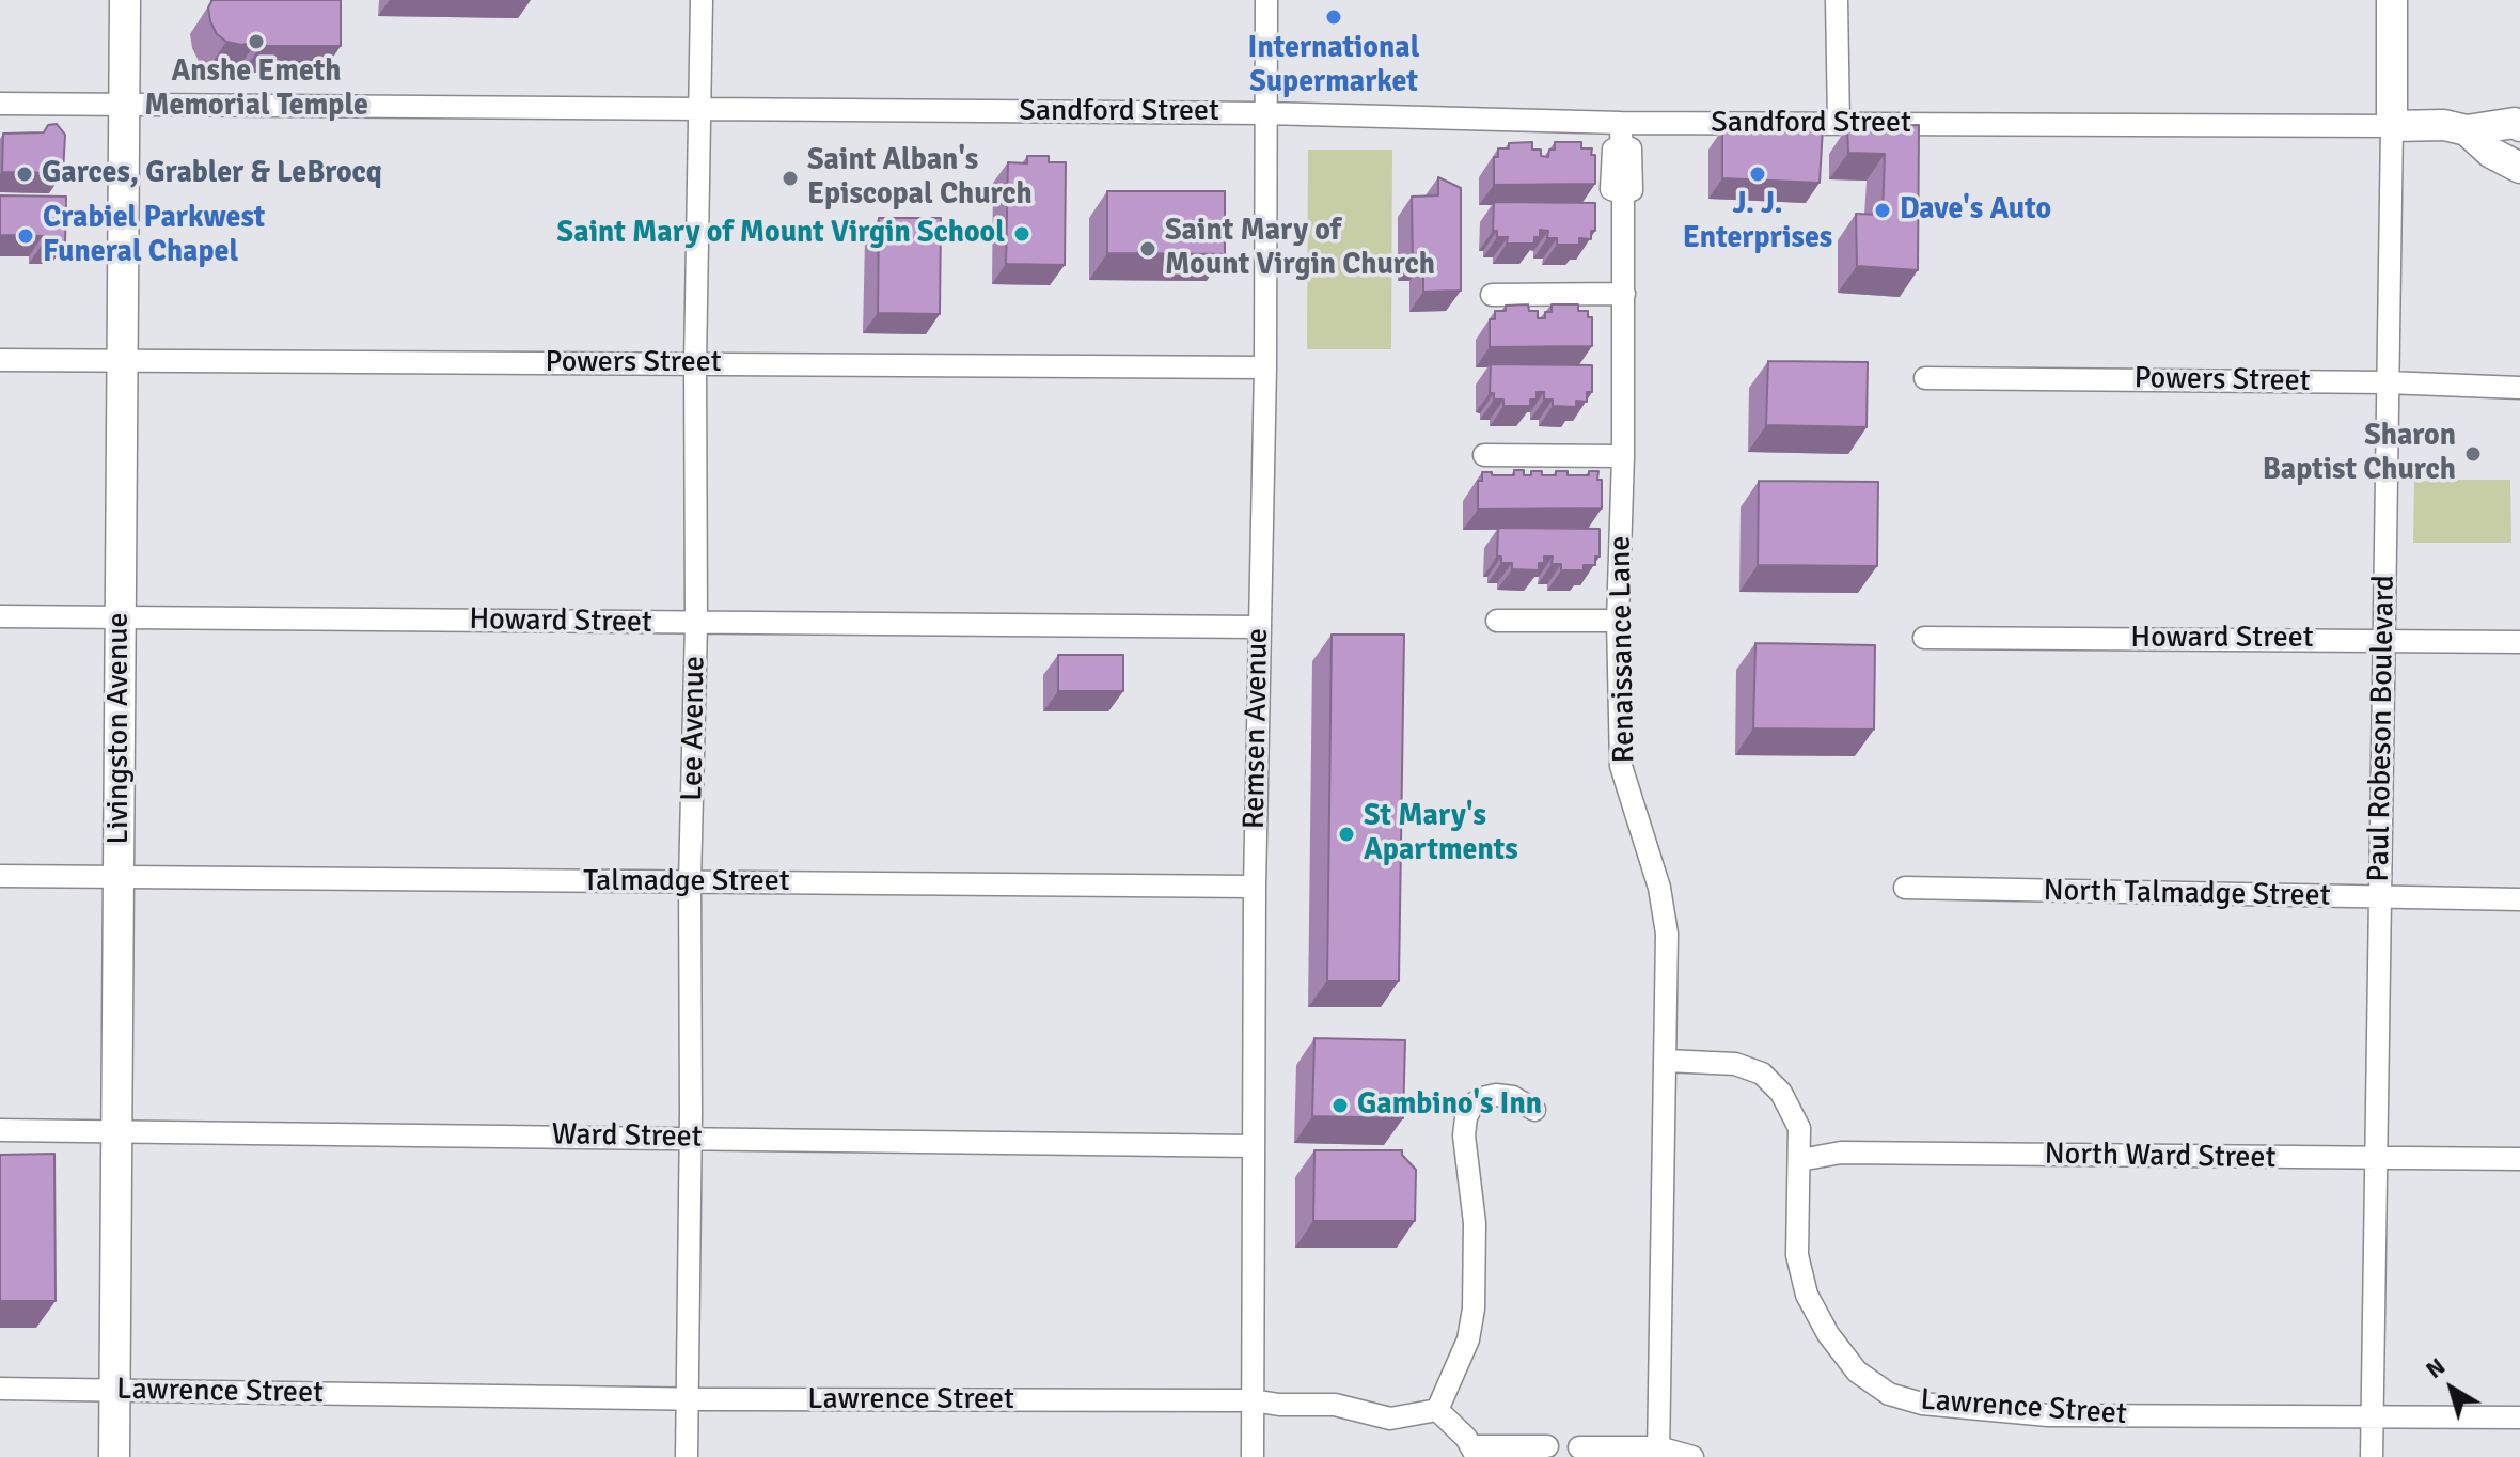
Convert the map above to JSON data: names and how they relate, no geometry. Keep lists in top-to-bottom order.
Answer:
{
  "streets": {
    "main road": ["Livingston Avenue", "Paul Robeson Boulevard"],
    "street": [
      "Sandford Street",
      "Powers Street",
      "Howard Street",
      "Renaissance Lane",
      "Lee Avenue",
      "Remsen Avenue",
      "Talmadge Street",
      "North Talmadge Street",
      "Ward Street",
      "North Ward Street",
      "Lawrence Street"
    ]
  },
  "crossings": [
    ["Sandford Street", "Renaissance Lane"],
    ["Sandford Street", "Livingston Avenue"],
    ["Sandford Street", "Lee Avenue"],
    ["Sandford Street", "Remsen Avenue"],
    ["Sandford Street", "Paul Robeson Boulevard"],
    ["Powers Street", "Livingston Avenue"],
    ["Powers Street", "Lee Avenue"],
    ["Powers Street", "Remsen Avenue"],
    ["Powers Street", "Paul Robeson Boulevard"],
    ["Howard Street", "Livingston Avenue"],
    ["Howard Street", "Lee Avenue"],
    ["Howard Street", "Remsen Avenue"],
    ["Howard Street", "Paul Robeson Boulevard"],
    ["Renaissance Lane", "Lawrence Street"],
    ["Livingston Avenue", "Talmadge Street"],
    ["Livingston Avenue", "Ward Street"],
    ["Livingston Avenue", "Lawrence Street"],
    ["Lee Avenue", "Talmadge Street"],
    ["Lee Avenue", "Ward Street"],
    ["Lee Avenue", "Lawrence Street"],
    ["Remsen Avenue", "Talmadge Street"],
    ["Remsen Avenue", "Ward Street"],
    ["Remsen Avenue", "Lawrence Street"],
    ["Paul Robeson Boulevard", "North Talmadge Street"],
    ["Paul Robeson Boulevard", "North Ward Street"],
    ["Paul Robeson Boulevard", "Lawrence Street"],
    ["North Ward Street", "Lawrence Street"]
  ],
  "places": [
    "International Supermarket",
    "Anshe Emeth Memorial Temple",
    "Garces, Grabler & LeBrocq",
    "J. J. Enterprises",
    "Saint Alban's Episcopal Church",
    "Dave's Auto",
    "Saint Mary of Mount Virgin School",
    "Crabiel Parkwest Funeral Chapel",
    "Saint Mary of Mount Virgin Church",
    "Sharon Baptist Church",
    "St Mary's Apartments",
    "Gambino's Inn"
  ],
  "north": "top left"
}
